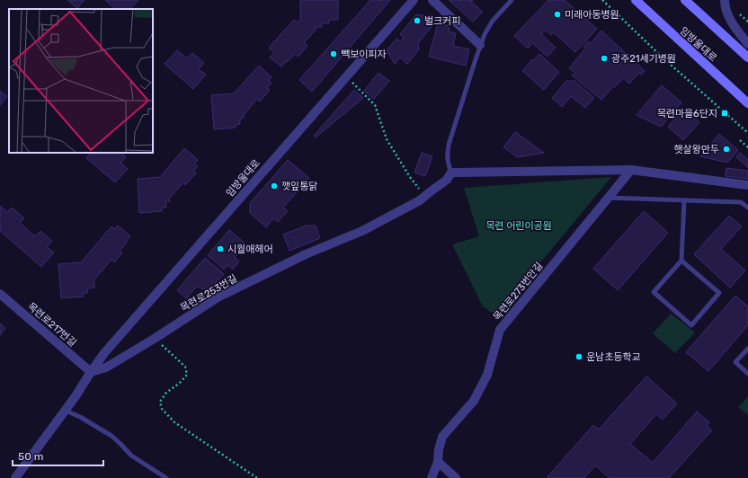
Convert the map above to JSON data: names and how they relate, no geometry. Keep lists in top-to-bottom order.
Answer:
{
  "streets": {
    "main road": ["임방울대로"],
    "street": ["목련로273번안길", "목련로253번길", "목련로217번길"]
  },
  "crossings": [
    ["임방울대로", "목련로253번길"],
    ["임방울대로", "목련로217번길"],
    ["목련로253번길", "목련로217번길"]
  ],
  "parks": ["목련 어린이공원"],
  "places": {
    "other": [
      "미래아동병원",
      "벌크커피",
      "빽보이피자",
      "광주21세기병원",
      "햇살왕만두",
      "깻잎통닭",
      "시월애헤어",
      "운남초등학교"
    ],
    "transit": ["목련마을6단지"]
  },
  "scale_bar": "50 m"
}
